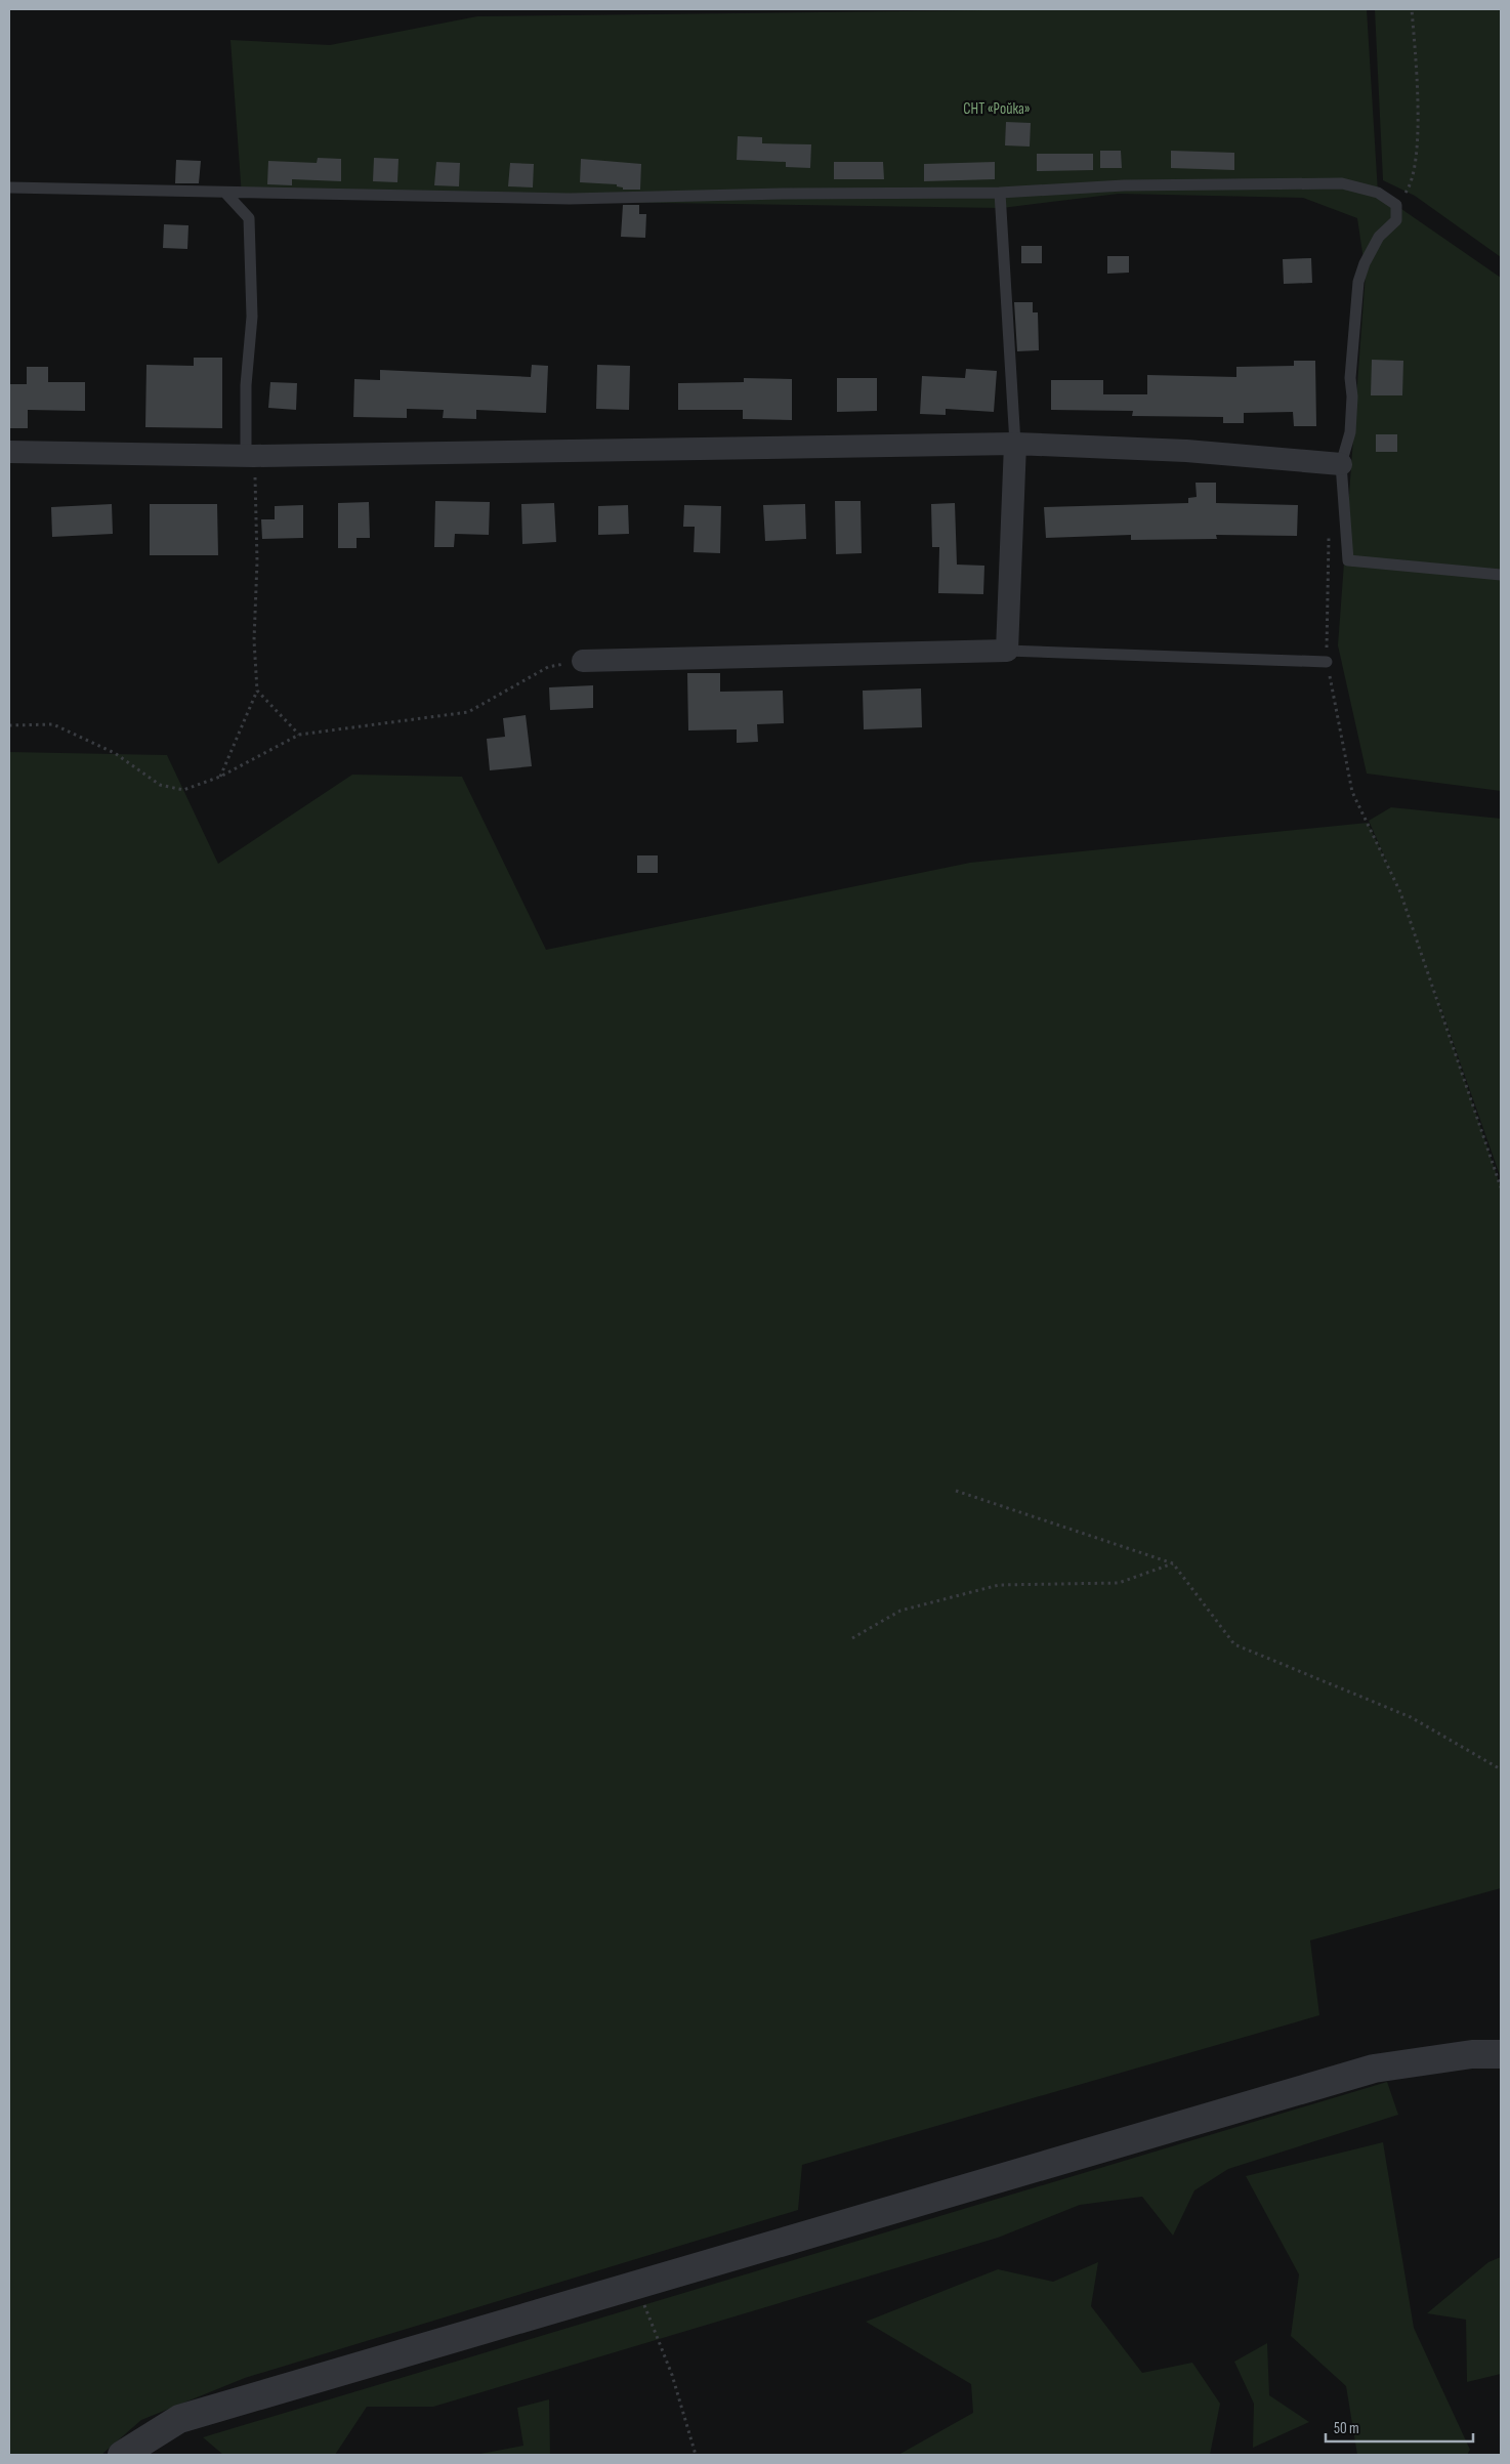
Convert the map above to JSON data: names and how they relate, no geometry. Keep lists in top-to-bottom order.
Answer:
{
  "parks": ["СНТ «Ройка»"],
  "scale_bar": "50 m"
}
